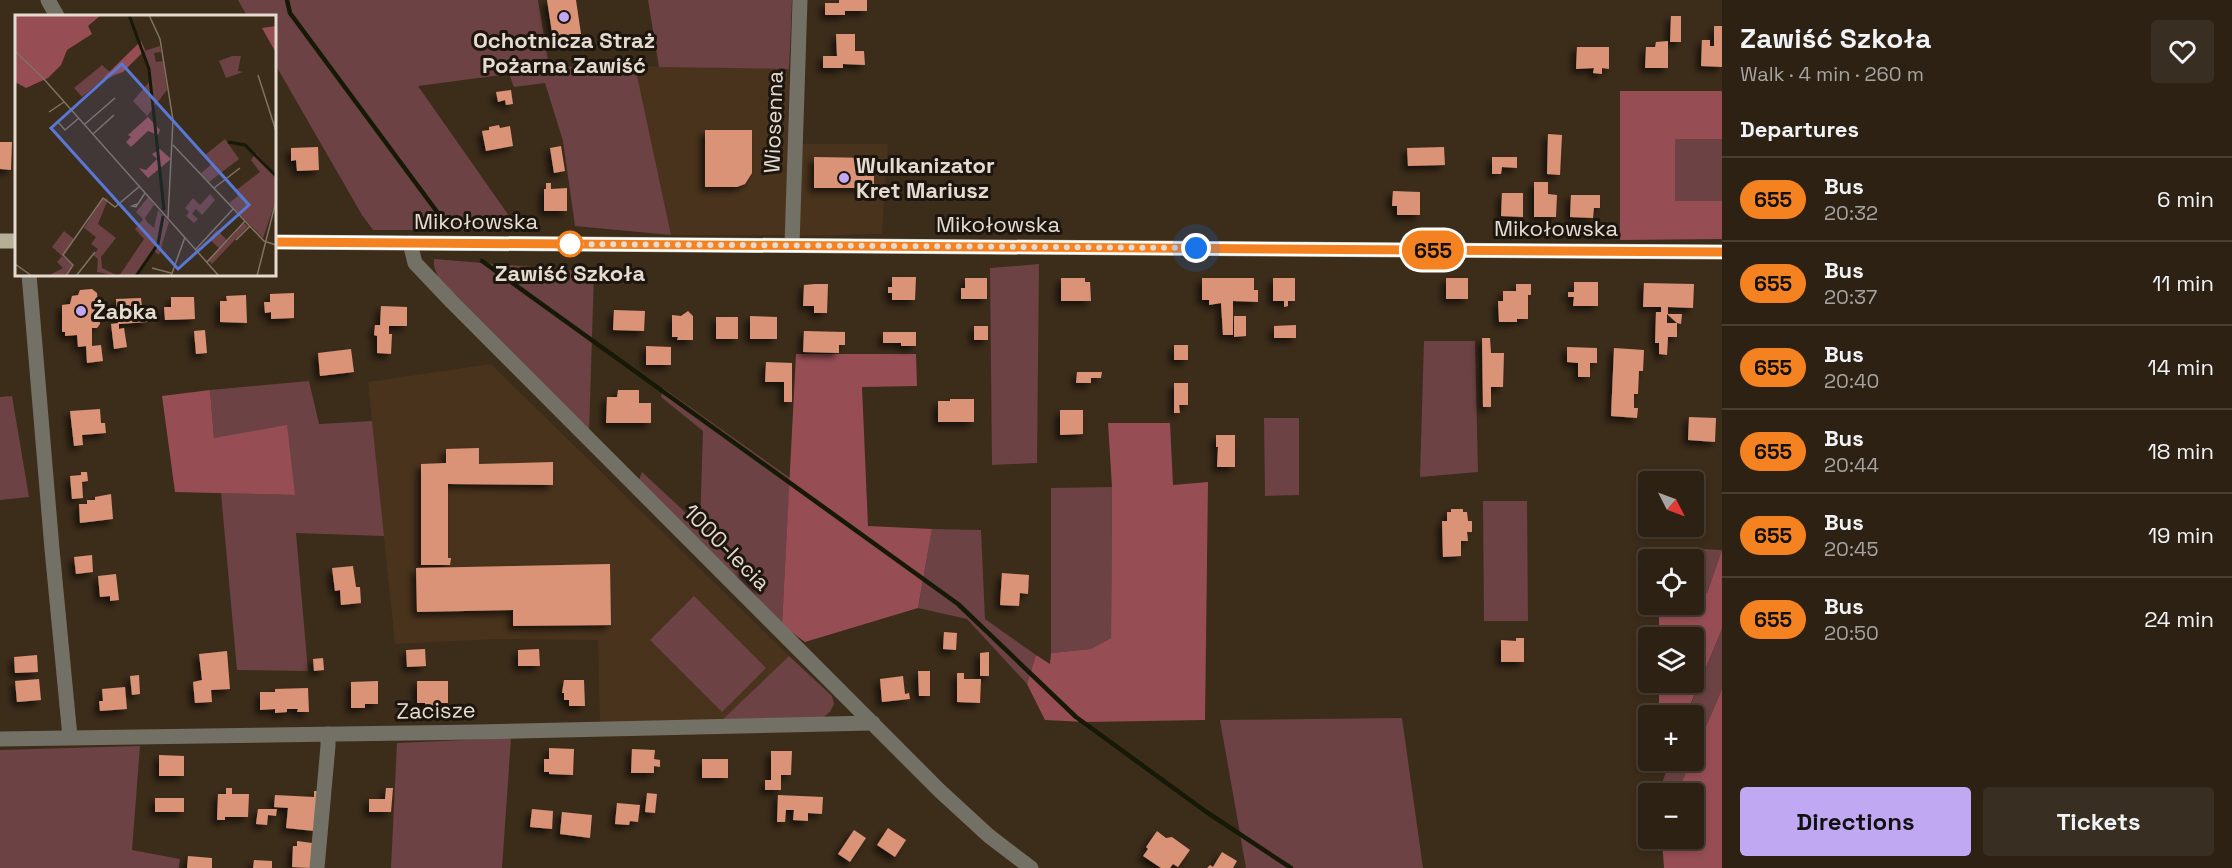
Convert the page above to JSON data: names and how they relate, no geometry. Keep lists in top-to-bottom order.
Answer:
{
  "streets": {
    "main road": ["Mikołowska"],
    "street": ["Wiosenna", "1000-lecia", "Zacisze"]
  },
  "crossings": [
    ["Wiosenna", "Mikołowska"],
    ["Mikołowska", "1000-lecia"],
    ["1000-lecia", "Zacisze"]
  ],
  "places": [
    "Ochotnicza Straż Pożarna Zawiść",
    "Wulkanizator Kret Mariusz",
    "Zawiść Szkoła",
    "Żabka"
  ],
  "lines": ["bus line 655"],
  "north": "bottom right",
  "page": {
    "on_map": "655",
    "heading": [
      ["Zawiść Szkoła", "Walk · 4 min · 260 m"],
      "Departures"
    ],
    "list": [
      {
        "mark": "655",
        "name": "Bus",
        "note": "20:32",
        "value": "6 min"
      },
      {
        "mark": "655",
        "name": "Bus",
        "note": "20:37",
        "value": "11 min"
      },
      {
        "mark": "655",
        "name": "Bus",
        "note": "20:40",
        "value": "14 min"
      },
      {
        "mark": "655",
        "name": "Bus",
        "note": "20:44",
        "value": "18 min"
      },
      {
        "mark": "655",
        "name": "Bus",
        "note": "20:45",
        "value": "19 min"
      },
      {
        "mark": "655",
        "name": "Bus",
        "note": "20:50",
        "value": "24 min"
      }
    ],
    "map_buttons": ["+", "−"],
    "buttons": ["Directions", "Tickets"]
  }
}
